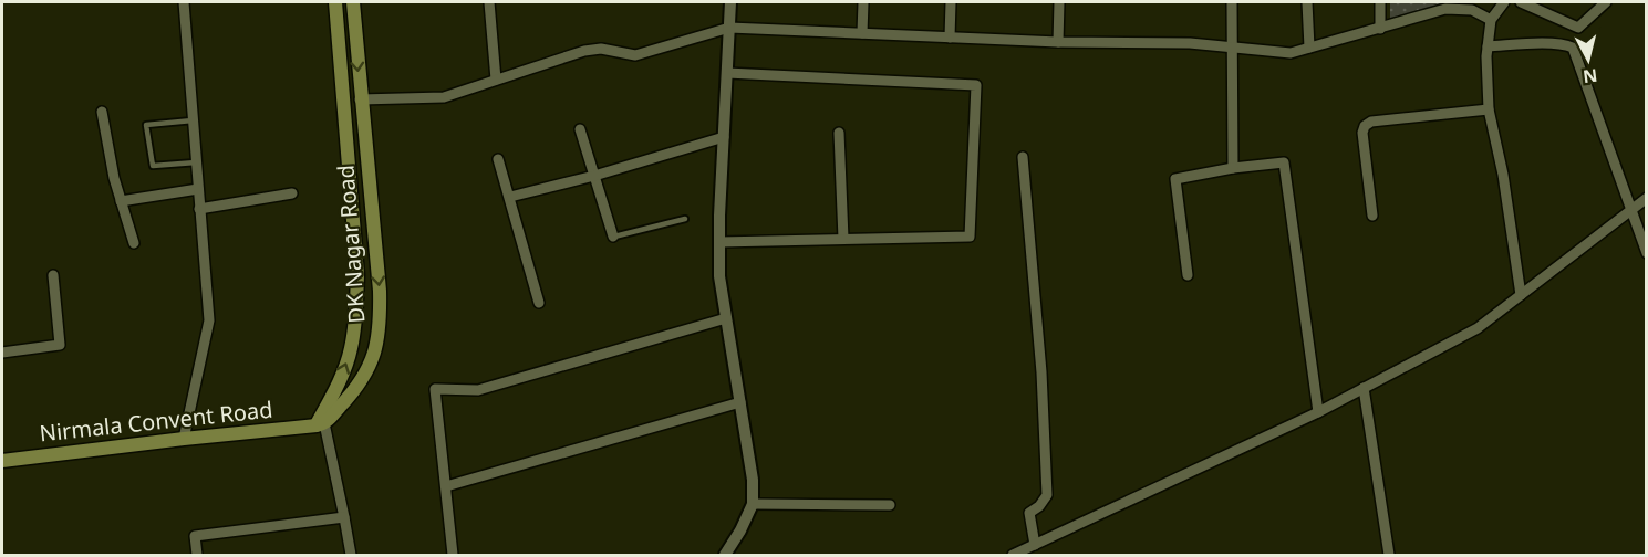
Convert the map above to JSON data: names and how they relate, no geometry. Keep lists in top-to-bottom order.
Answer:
{
  "streets": {
    "main road": ["DK Nagar Road", "Nirmala Convent Road"]
  },
  "crossings": [
    ["DK Nagar Road", "Nirmala Convent Road"]
  ],
  "north": "bottom"
}
